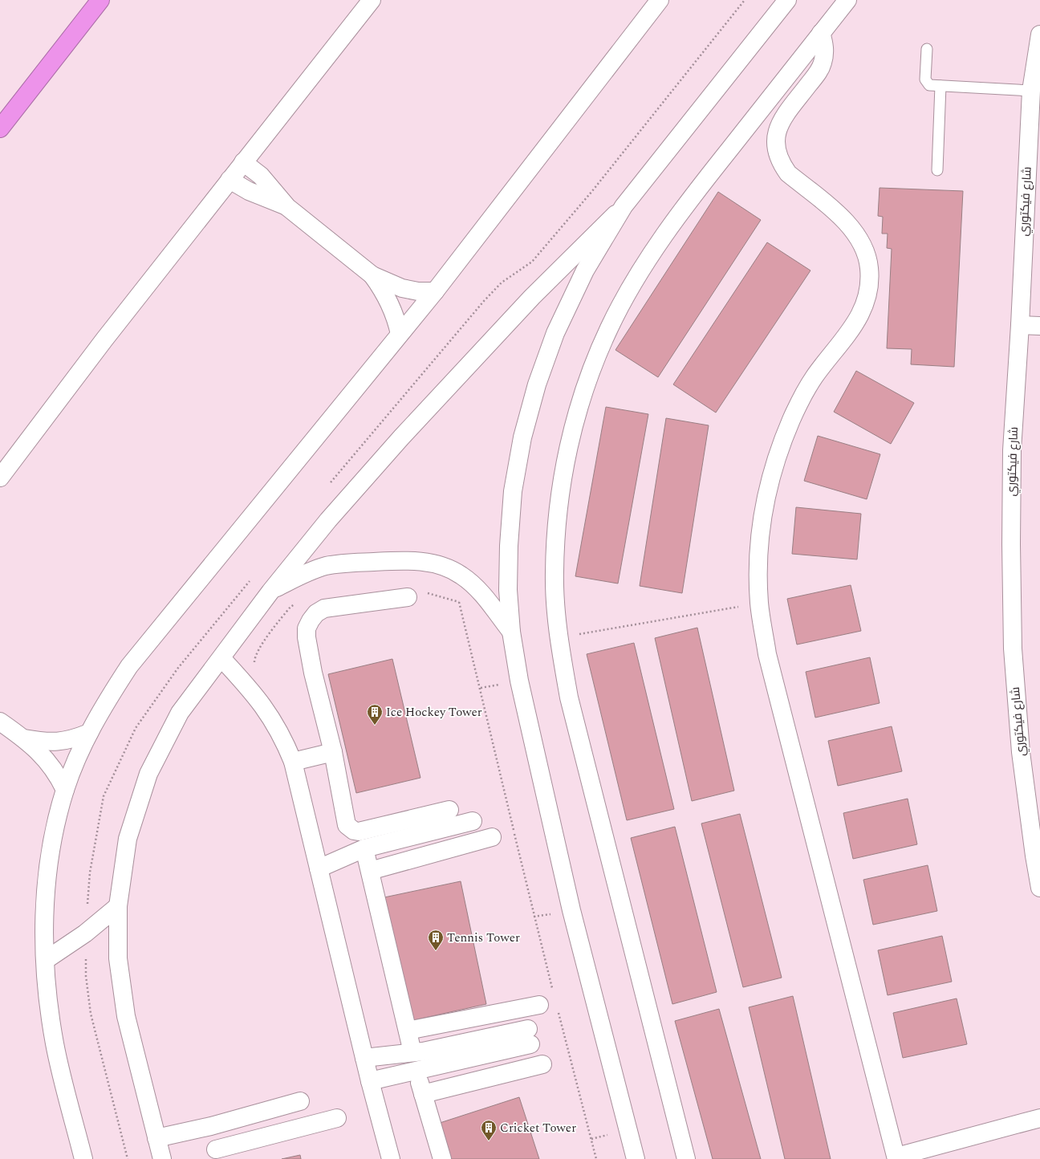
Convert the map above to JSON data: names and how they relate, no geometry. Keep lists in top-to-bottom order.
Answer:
{
  "streets": {
    "street": ["شارع فيكتوري"]
  },
  "places": {
    "building": ["Ice Hockey Tower", "Tennis Tower", "Cricket Tower"]
  }
}
